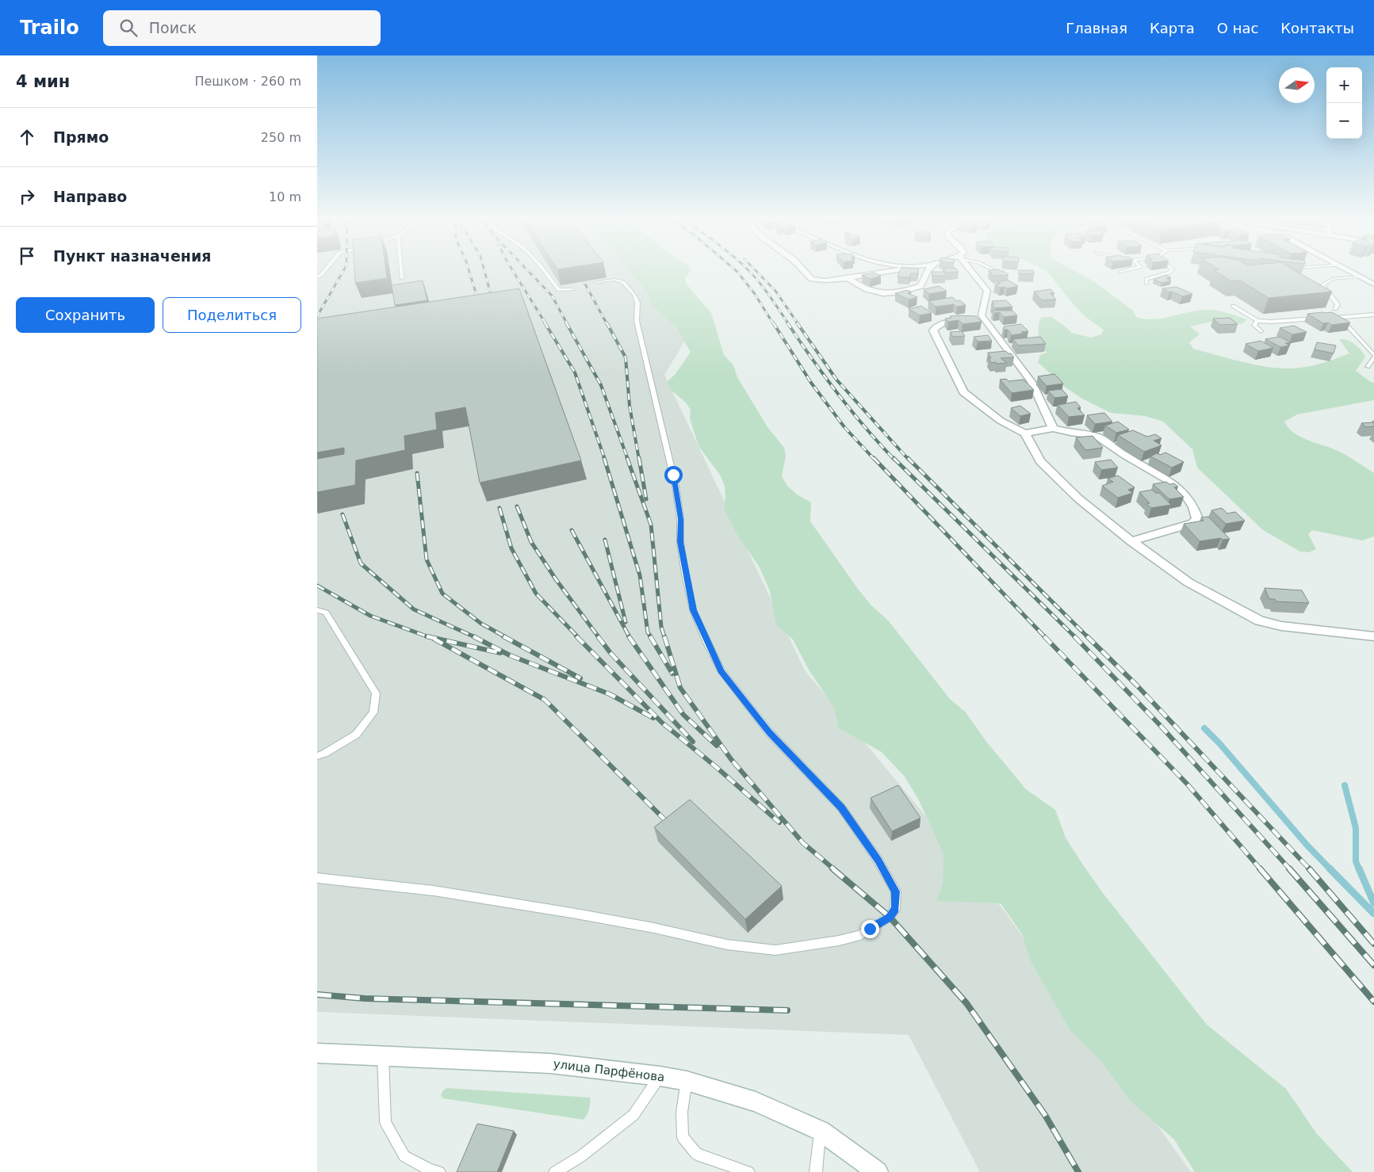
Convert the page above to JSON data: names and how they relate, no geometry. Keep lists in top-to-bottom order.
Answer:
{
  "streets": {
    "street": ["улица Парфёнова"]
  },
  "north": "right",
  "page": {
    "header": "Trailo",
    "search": "Поиск",
    "nav": [
      "Главная",
      "Карта",
      "О нас",
      "Контакты"
    ],
    "heading": ["4 мин", "Пешком · 260 m"],
    "map_buttons": ["+", "−"],
    "list": [
      ["Прямо", "250 m"],
      ["Направо", "10 m"],
      "Пункт назначения"
    ],
    "buttons": ["Сохранить", "Поделиться"]
  }
}
